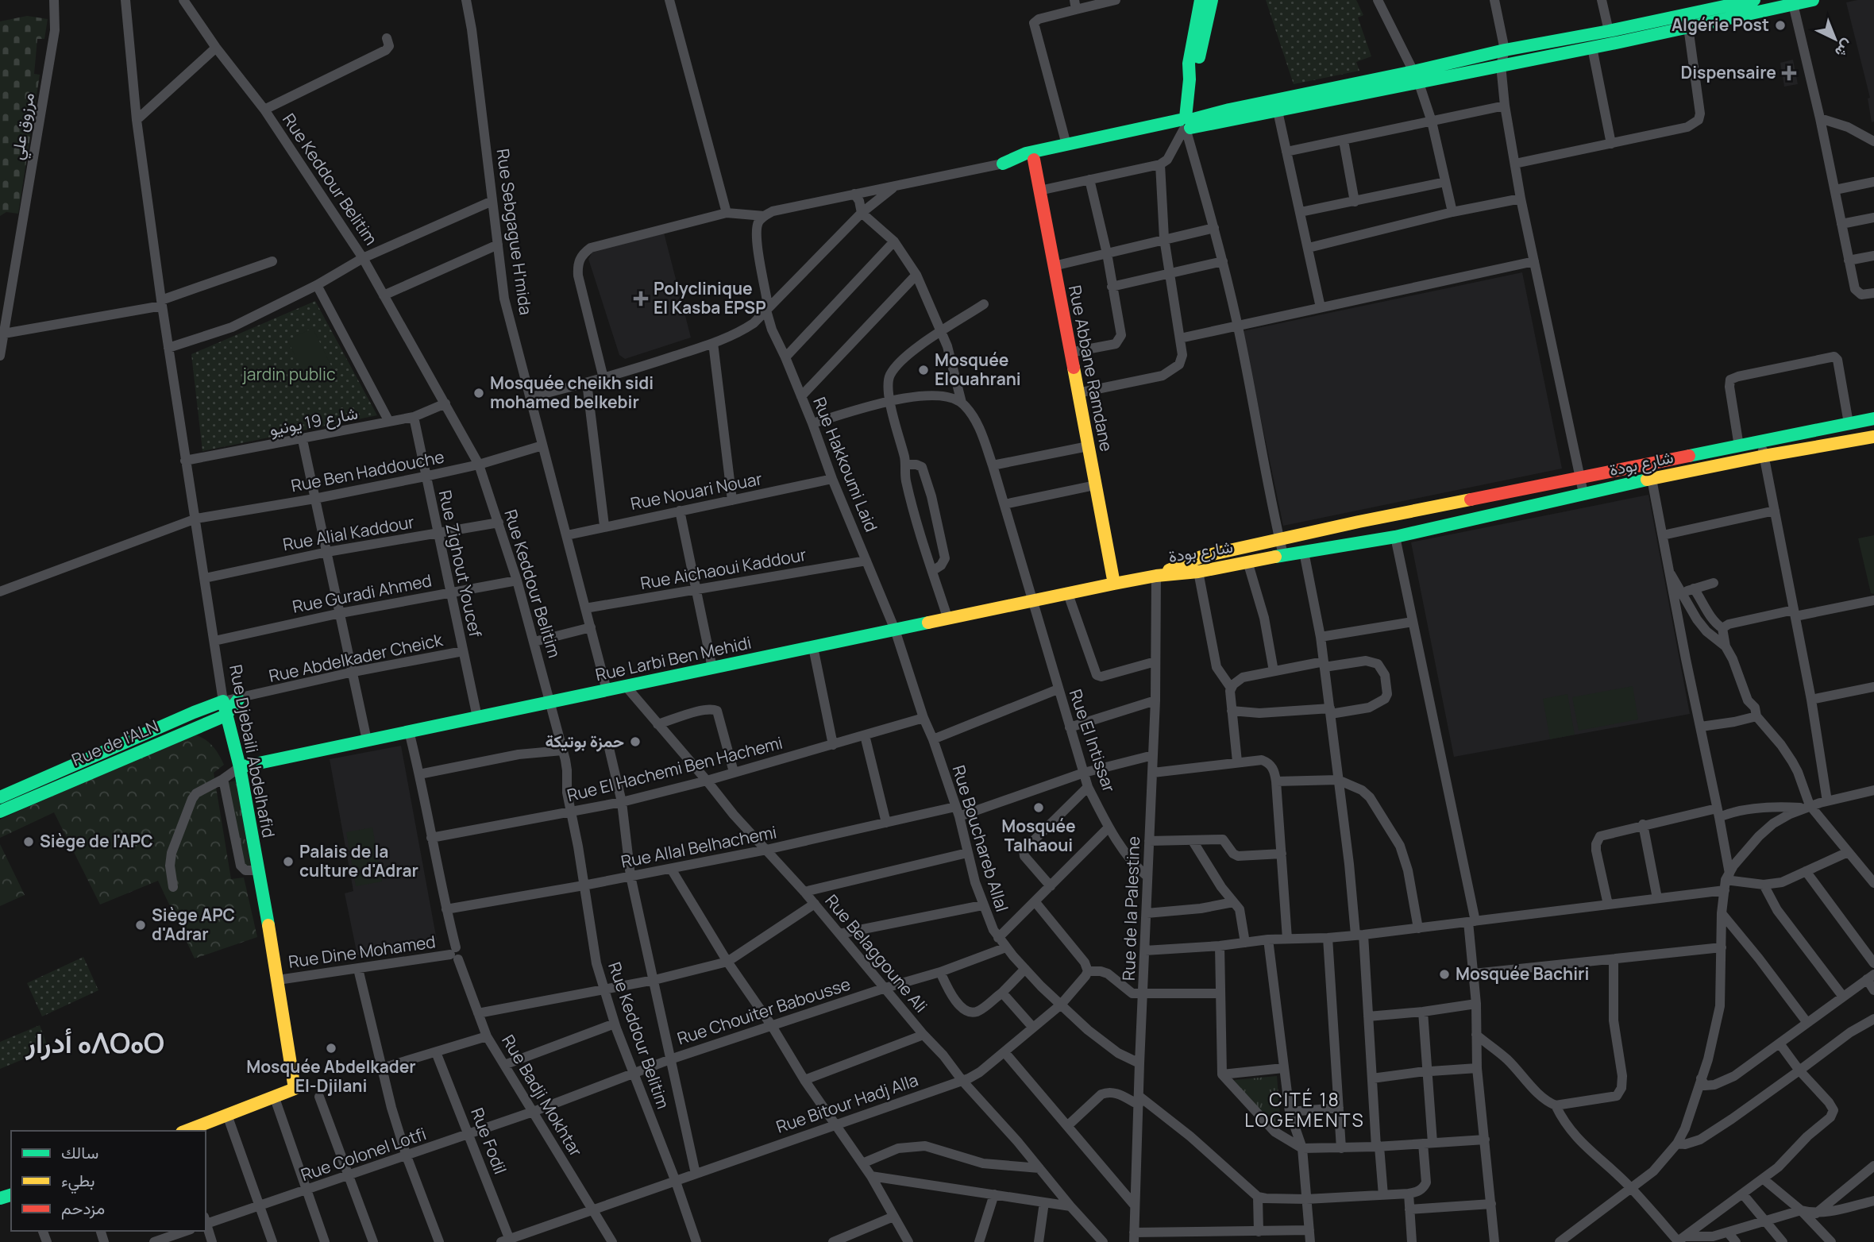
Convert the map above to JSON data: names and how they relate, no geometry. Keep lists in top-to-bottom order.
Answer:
{
  "streets": {
    "street": [
      "مرزوق علي",
      "Rue Keddour Belitim",
      "Rue Sebgague H'mida",
      "Rue Abbane Ramdane",
      "شارع 19 يونيو",
      "شارع بودة",
      "Rue Hakkoumi Laid",
      "Rue Ben Haddouche",
      "Rue Nouari Nouar",
      "Rue Alial Kaddour",
      "Rue Zighout Youcef",
      "Rue Aichaoui Kaddour",
      "Rue Guradi Ahmed",
      "Rue Abdelkader Cheick",
      "Rue Larbi Ben Mehidi",
      "Rue El Intissar",
      "Rue de l'ALN",
      "Rue Djebaili Abdelhafid",
      "Rue El Hachemi Ben Hachemi",
      "Rue Bouchareb Allal",
      "Rue Allal Belhachemi",
      "Rue de la Palestine",
      "Rue Dine Mohamed",
      "Rue Belaggoune Ali",
      "Rue Chouiter Babousse",
      "Rue Badji Mokhtar",
      "Rue Bitour Hadj Alla",
      "Rue Fodil",
      "Rue Colonel Lotfi"
    ]
  },
  "crossings": [
    ["Rue Keddour Belitim", "شارع 19 يونيو"],
    ["Rue Keddour Belitim", "Rue Ben Haddouche"],
    ["Rue Keddour Belitim", "Rue Alial Kaddour"],
    ["Rue Keddour Belitim", "Rue Guradi Ahmed"],
    ["Rue Keddour Belitim", "Rue Larbi Ben Mehidi"],
    ["Rue Keddour Belitim", "Rue El Hachemi Ben Hachemi"],
    ["Rue Keddour Belitim", "Rue Allal Belhachemi"],
    ["Rue Keddour Belitim", "Rue Chouiter Babousse"],
    ["Rue Keddour Belitim", "Rue Bitour Hadj Alla"],
    ["Rue Sebgague H'mida", "Rue Ben Haddouche"],
    ["Rue Sebgague H'mida", "Rue Nouari Nouar"],
    ["Rue Sebgague H'mida", "Rue Aichaoui Kaddour"],
    ["Rue Sebgague H'mida", "Rue Larbi Ben Mehidi"],
    ["Rue Abbane Ramdane", "Rue Larbi Ben Mehidi"],
    ["شارع 19 يونيو", "Rue Zighout Youcef"],
    ["شارع 19 يونيو", "Rue Djebaili Abdelhafid"],
    ["شارع بودة", "Rue Larbi Ben Mehidi"],
    ["شارع بودة", "Rue de la Palestine"],
    ["Rue Hakkoumi Laid", "Rue Nouari Nouar"],
    ["Rue Hakkoumi Laid", "Rue Aichaoui Kaddour"],
    ["Rue Hakkoumi Laid", "Rue Larbi Ben Mehidi"],
    ["Rue Hakkoumi Laid", "Rue Bouchareb Allal"],
    ["Rue Ben Haddouche", "Rue Zighout Youcef"],
    ["Rue Ben Haddouche", "Rue Djebaili Abdelhafid"],
    ["Rue Alial Kaddour", "Rue Zighout Youcef"],
    ["Rue Alial Kaddour", "Rue Djebaili Abdelhafid"],
    ["Rue Zighout Youcef", "Rue Guradi Ahmed"],
    ["Rue Zighout Youcef", "Rue Abdelkader Cheick"],
    ["Rue Zighout Youcef", "Rue Larbi Ben Mehidi"],
    ["Rue Guradi Ahmed", "Rue Djebaili Abdelhafid"],
    ["Rue Abdelkader Cheick", "Rue de l'ALN"],
    ["Rue Abdelkader Cheick", "Rue Djebaili Abdelhafid"],
    ["Rue Larbi Ben Mehidi", "Rue El Intissar"],
    ["Rue Larbi Ben Mehidi", "Rue Djebaili Abdelhafid"],
    ["Rue Larbi Ben Mehidi", "Rue Bouchareb Allal"],
    ["Rue Larbi Ben Mehidi", "Rue de la Palestine"],
    ["Rue Larbi Ben Mehidi", "Rue Belaggoune Ali"],
    ["Rue Larbi Ben Mehidi", "Rue Badji Mokhtar"],
    ["Rue El Intissar", "Rue Allal Belhachemi"],
    ["Rue El Intissar", "Rue de la Palestine"],
    ["Rue de l'ALN", "Rue Djebaili Abdelhafid"],
    ["Rue Djebaili Abdelhafid", "Rue Dine Mohamed"],
    ["Rue El Hachemi Ben Hachemi", "Rue Bouchareb Allal"],
    ["Rue El Hachemi Ben Hachemi", "Rue Belaggoune Ali"],
    ["Rue El Hachemi Ben Hachemi", "Rue Badji Mokhtar"],
    ["Rue Bouchareb Allal", "Rue Allal Belhachemi"],
    ["Rue Bouchareb Allal", "Rue de la Palestine"],
    ["Rue Bouchareb Allal", "Rue Chouiter Babousse"],
    ["Rue Bouchareb Allal", "Rue Bitour Hadj Alla"],
    ["Rue Allal Belhachemi", "Rue de la Palestine"],
    ["Rue Allal Belhachemi", "Rue Belaggoune Ali"],
    ["Rue Allal Belhachemi", "Rue Badji Mokhtar"],
    ["Rue Dine Mohamed", "Rue Badji Mokhtar"],
    ["Rue Belaggoune Ali", "Rue Chouiter Babousse"],
    ["Rue Belaggoune Ali", "Rue Bitour Hadj Alla"],
    ["Rue Chouiter Babousse", "Rue Badji Mokhtar"],
    ["Rue Chouiter Babousse", "Rue Colonel Lotfi"],
    ["Rue Badji Mokhtar", "Rue Bitour Hadj Alla"],
    ["Rue Badji Mokhtar", "Rue Colonel Lotfi"],
    ["Rue Bitour Hadj Alla", "Rue Fodil"],
    ["Rue Fodil", "Rue Colonel Lotfi"]
  ],
  "districts": ["أدرار ⴰⴷⵔⴰⵔ", "CITÉ 18 LOGEMENTS"],
  "parks": ["jardin public"],
  "places": {
    "other": [
      "Algérie Post",
      "Mosquée Elouahrani",
      "Mosquée cheikh sidi mohamed belkebir",
      "حمزة بوتيكة",
      "Mosquée Talhaoui",
      "Siège de l'APC",
      "Palais de la culture d'Adrar",
      "Siège APC d'Adrar",
      "Mosquée Bachiri",
      "Mosquée Abdelkader El-Djilani"
    ],
    "health": ["Dispensaire", "Polyclinique El Kasba EPSP"]
  },
  "legend": ["سالك", "بطيء", "مزدحم"],
  "north": "bottom right"
}
